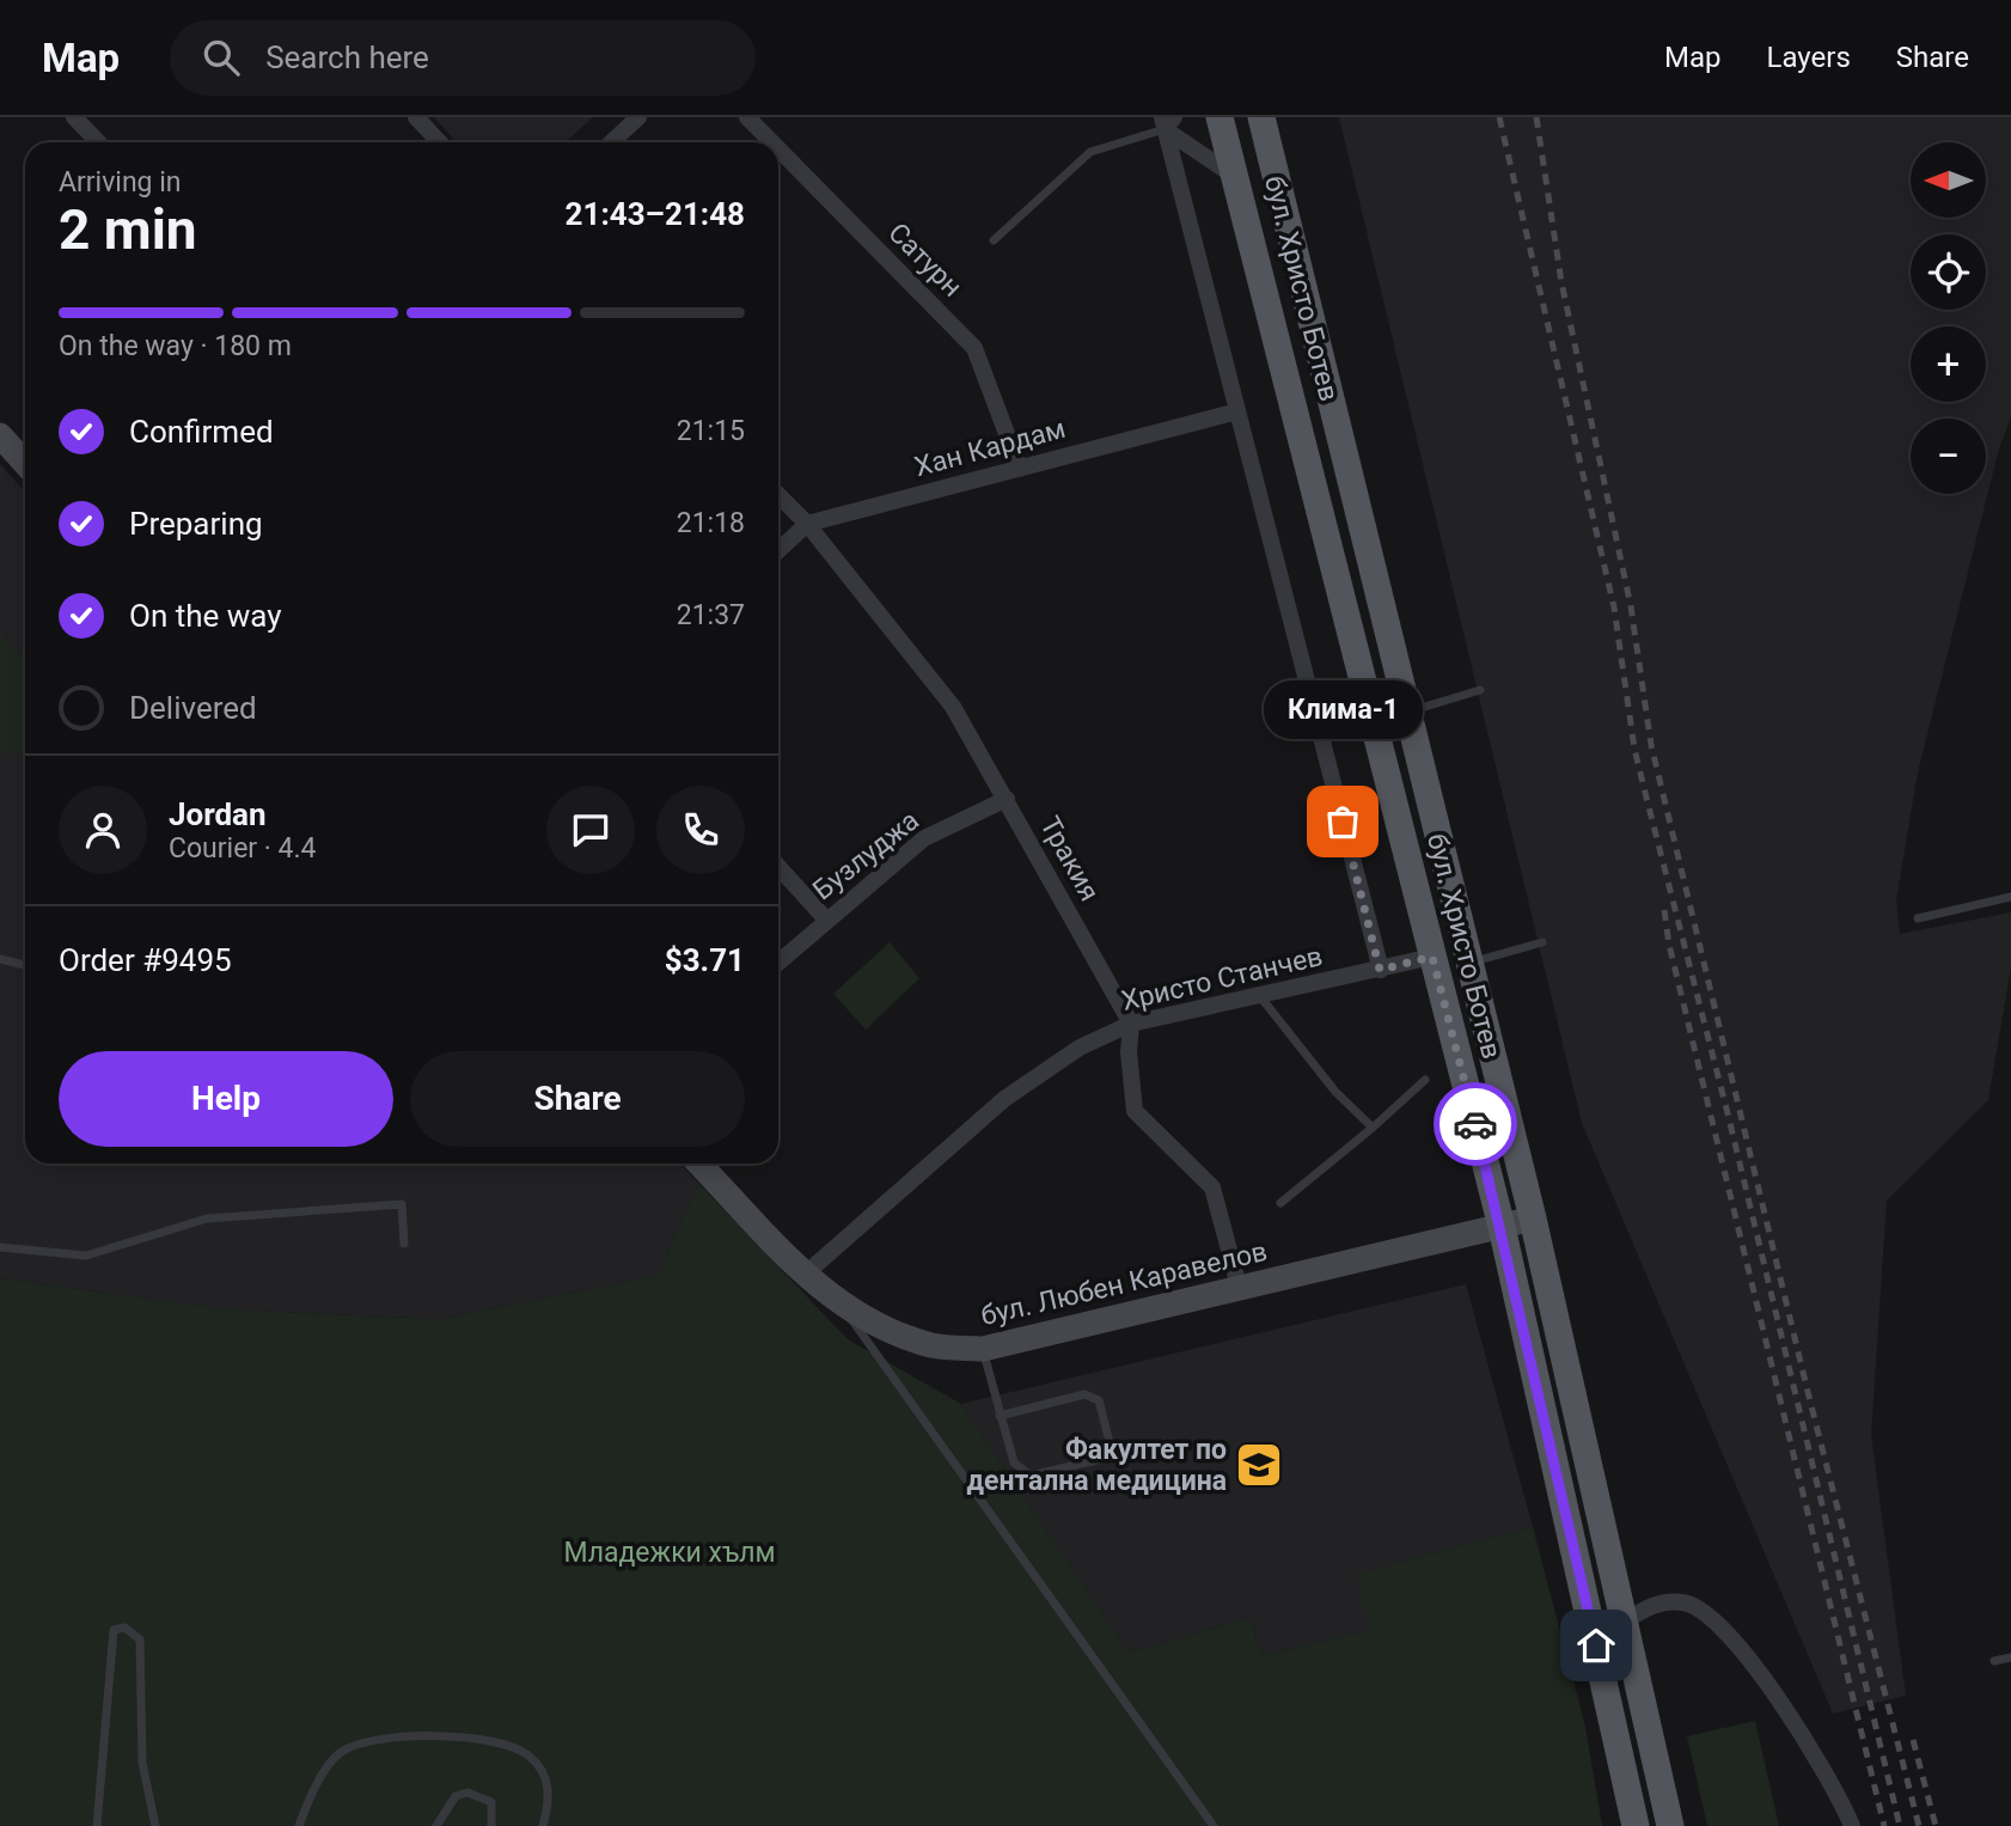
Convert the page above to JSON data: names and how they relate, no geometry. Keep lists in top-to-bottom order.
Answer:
{
  "streets": {
    "main road": ["бул. Христо Ботев"],
    "street": [
      "Сатурн",
      "Хан Кардам",
      "Бузлуджа",
      "Тракия",
      "Христо Станчев",
      "бул. Любен Каравелов"
    ]
  },
  "crossings": [
    ["Сатурн", "Хан Кардам"],
    ["бул. Христо Ботев", "Христо Станчев"],
    ["бул. Христо Ботев", "бул. Любен Каравелов"],
    ["Хан Кардам", "Тракия"],
    ["Бузлуджа", "Тракия"],
    ["Тракия", "Христо Станчев"],
    ["Христо Станчев", "бул. Любен Каравелов"]
  ],
  "parks": ["Младежки хълм"],
  "places": {
    "other": ["Клима-1"],
    "school or university": ["Факултет по дентална медицина"]
  },
  "north": "left",
  "page": {
    "header": "Map",
    "search": "Search here",
    "nav": ["Map", "Layers", "Share"],
    "map_buttons": ["+", "−"],
    "heading": ["2 min", "Arriving in", "21:43–21:48"],
    "panel": [
      "Jordan",
      "Courier · 4.4",
      "Order #9495",
      "$3.71"
    ],
    "bar": "On the way · 180 m",
    "list": [
      ["Confirmed", "21:15"],
      ["Preparing", "21:18"],
      ["On the way", "21:37"],
      "Delivered"
    ],
    "bubble": "Клима-1",
    "buttons": ["Help", "Share"]
  }
}
